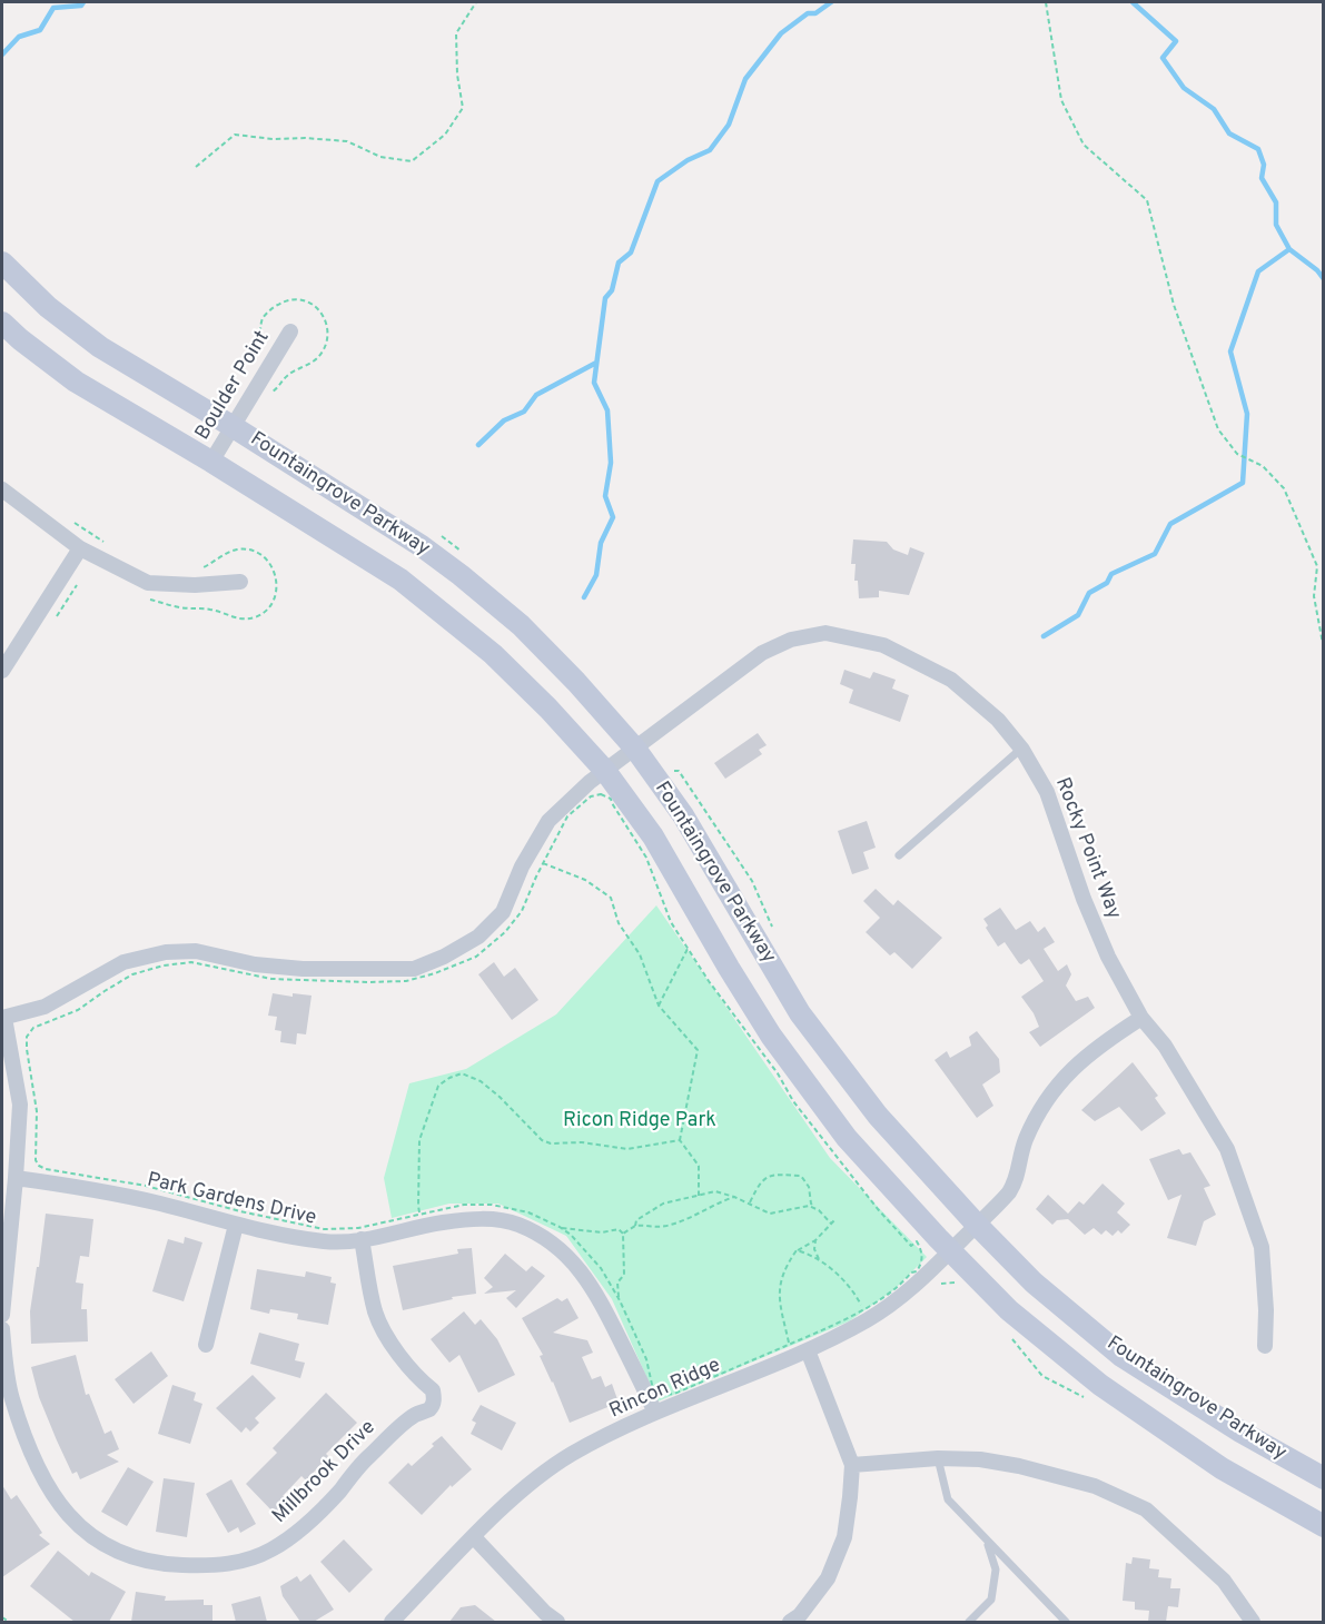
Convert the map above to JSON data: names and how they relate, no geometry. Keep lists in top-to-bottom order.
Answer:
{
  "streets": {
    "main road": ["Fountaingrove Parkway"],
    "street": [
      "Boulder Point",
      "Rocky Point Way",
      "Park Gardens Drive",
      "Rincon Ridge",
      "Millbrook Drive"
    ]
  },
  "crossings": [
    ["Boulder Point", "Fountaingrove Parkway"],
    ["Fountaingrove Parkway", "Rocky Point Way"],
    ["Fountaingrove Parkway", "Rincon Ridge"],
    ["Rocky Point Way", "Rincon Ridge"],
    ["Park Gardens Drive", "Rincon Ridge"],
    ["Park Gardens Drive", "Millbrook Drive"]
  ],
  "parks": ["Ricon Ridge Park"]
}
